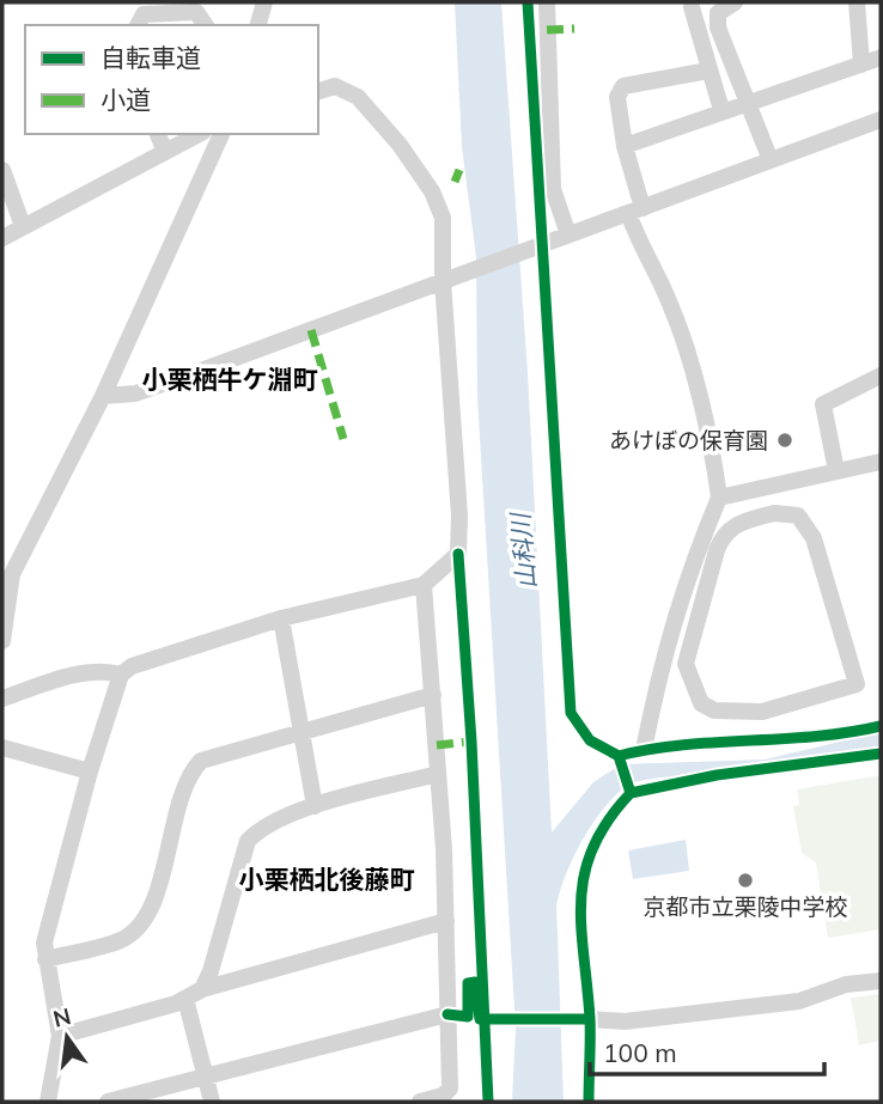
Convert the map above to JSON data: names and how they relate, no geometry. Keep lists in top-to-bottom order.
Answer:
{
  "districts": ["小栗栖牛ケ淵町", "小栗栖北後藤町"],
  "water": ["山科川"],
  "places": ["あけぼの保育園", "京都市立栗陵中学校"],
  "legend": ["自転車道", "小道"],
  "scale_bar": "100 m",
  "north": "top"
}
